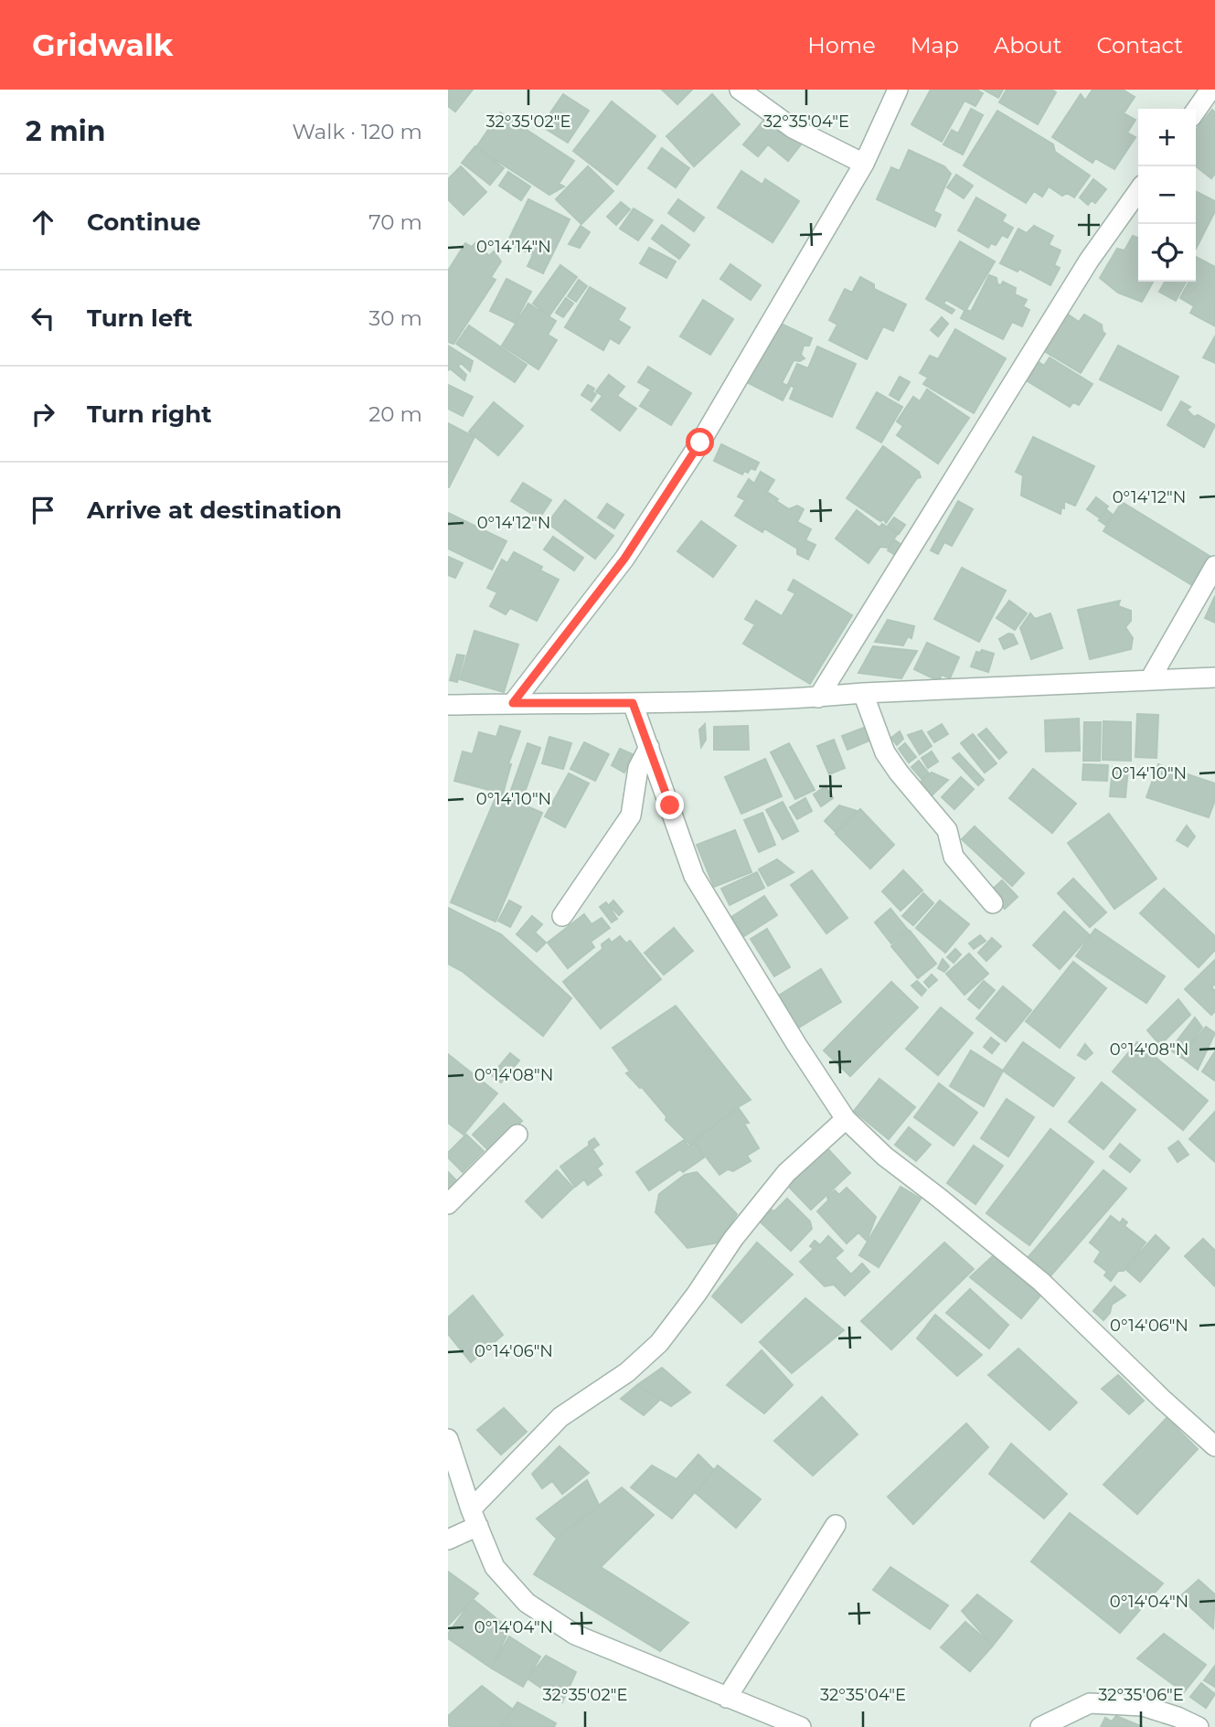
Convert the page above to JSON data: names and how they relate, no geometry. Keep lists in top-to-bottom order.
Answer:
{
  "page": {
    "header": "Gridwalk",
    "nav": [
      "Home",
      "Map",
      "About",
      "Contact"
    ],
    "heading": ["2 min", "Walk · 120 m"],
    "map_buttons": ["+", "−"],
    "list": [
      ["Continue", "70 m"],
      ["Turn left", "30 m"],
      ["Turn right", "20 m"],
      "Arrive at destination"
    ]
  },
  "coordinates": [
    "32°35'02\"E",
    "32°35'04\"E",
    "0°14'14\"N",
    "0°14'12\"N",
    "0°14'10\"N",
    "0°14'08\"N",
    "0°14'06\"N",
    "0°14'04\"N",
    "32°35'06\"E"
  ]
}
